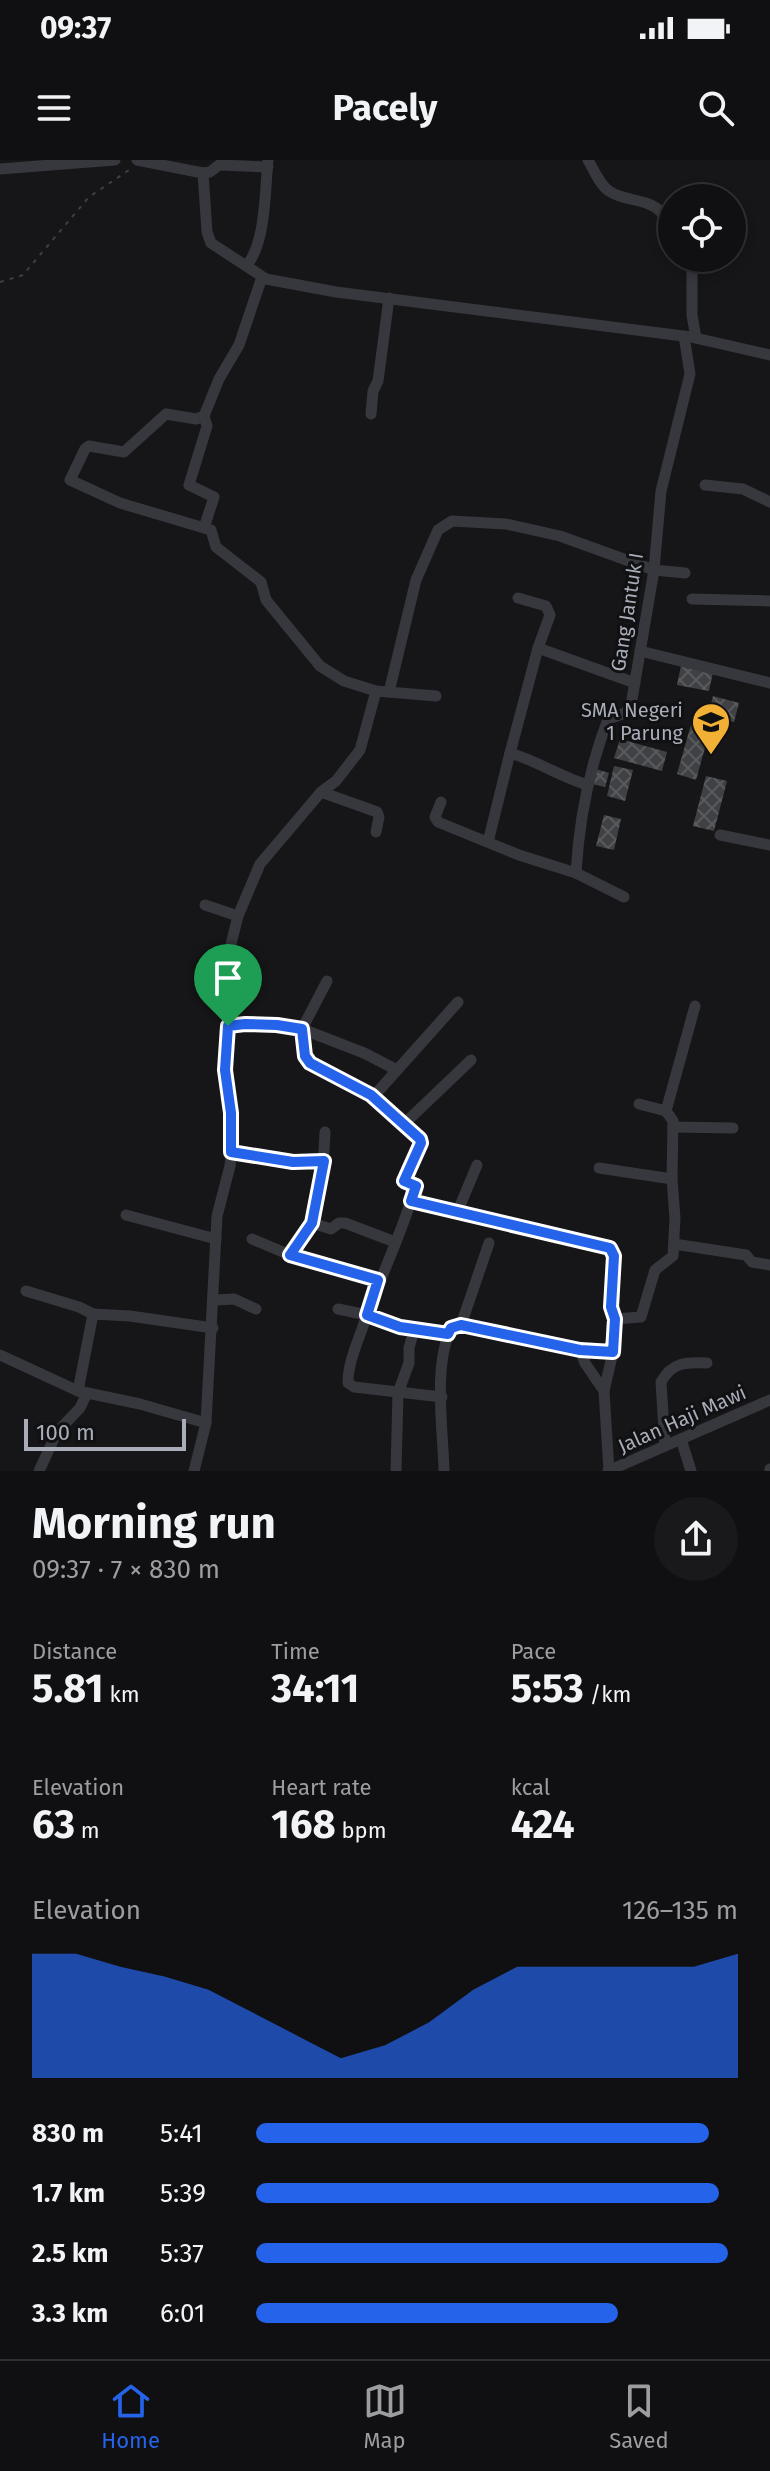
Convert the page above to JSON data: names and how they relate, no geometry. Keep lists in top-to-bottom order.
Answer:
{
  "streets": {
    "street": ["Gang Jantuk I", "Jalan Haji Mawi"]
  },
  "places": {
    "school or university": ["SMA Negeri 1 Parung"]
  },
  "scale_bar": "100 m",
  "page": {
    "status": "09:37",
    "header": "Pacely",
    "scale": "100 m",
    "heading": ["Morning run", "09:37 · 7 × 830 m"],
    "stats": [
      ["Distance", "5.81 km"],
      ["Time", "34:11"],
      ["Pace", "5:53 /km"],
      ["Elevation", "63 m"],
      ["Heart rate", "168 bpm"],
      ["kcal", "424"]
    ],
    "chart": ["Elevation", "126–135 m"],
    "list": [
      {
        "name": "830 m",
        "note": "5:41"
      },
      {
        "name": "1.7 km",
        "note": "5:39"
      },
      {
        "name": "2.5 km",
        "note": "5:37"
      },
      {
        "name": "3.3 km",
        "note": "6:01"
      }
    ],
    "tabs": ["Home", "Map", "Saved"]
  }
}
